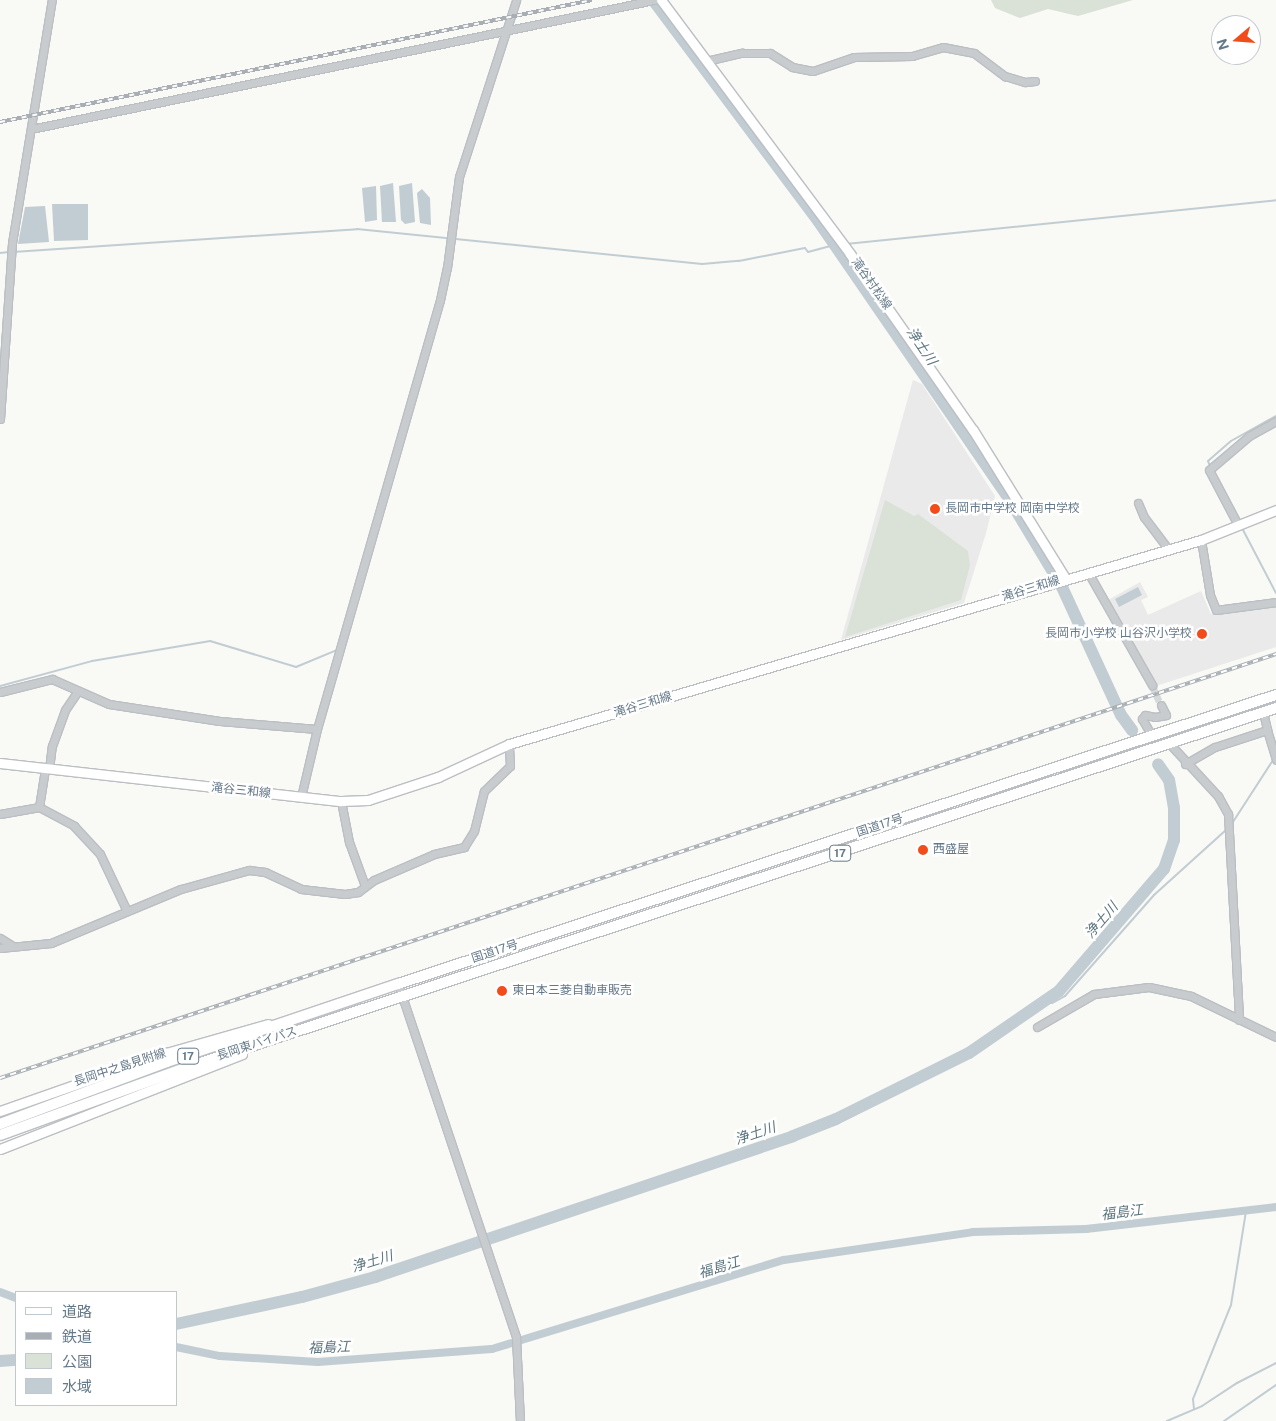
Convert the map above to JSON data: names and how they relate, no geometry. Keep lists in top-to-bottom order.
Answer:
{
  "streets": {
    "highway": ["国道17号", "17", "長岡東バイパス"],
    "main road": ["滝谷村松線", "滝谷三和線", "長岡中之島見附線"]
  },
  "crossings": [
    ["滝谷村松線", "滝谷三和線"],
    ["国道17号", "長岡東バイパス"],
    ["長岡東バイパス", "長岡中之島見附線"]
  ],
  "water": ["浄土川", "福島江"],
  "places": [
    "長岡市中学校 岡南中学校",
    "長岡市小学校 山谷沢小学校",
    "西盛屋",
    "東日本三菱自動車販売"
  ],
  "legend": [
    "道路",
    "鉄道",
    "公園",
    "水域"
  ],
  "north": "left"
}
